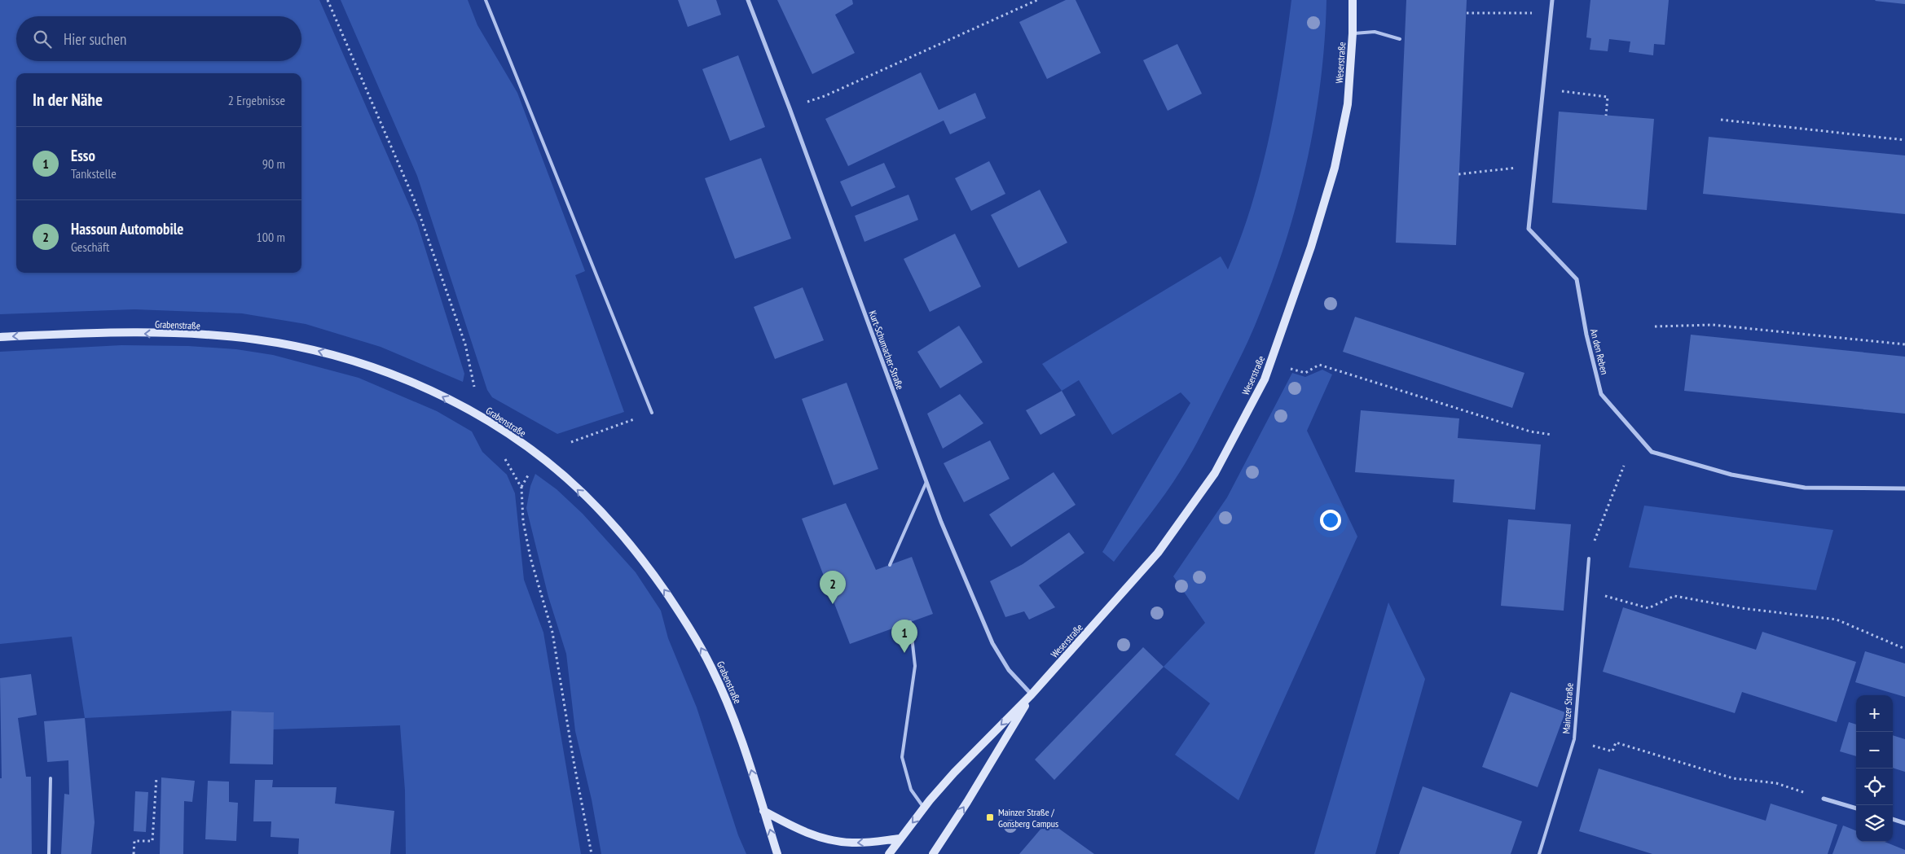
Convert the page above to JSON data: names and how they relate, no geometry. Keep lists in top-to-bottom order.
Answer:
{
  "streets": {
    "street": [
      "Weserstraße",
      "Grabenstraße",
      "Kurt-Schumacher-Straße",
      "An den Reben"
    ],
    "lane": ["Mainzer Straße"]
  },
  "crossings": [
    ["Weserstraße", "Kurt-Schumacher-Straße"]
  ],
  "one_way": ["Grabenstraße"],
  "places": {
    "transit": ["Mainzer Straße / Gonsberg Campus"]
  },
  "page": {
    "search": "Hier suchen",
    "heading": ["In der Nähe", "2 Ergebnisse"],
    "list": [
      {
        "mark": "1",
        "name": "Esso",
        "note": "Tankstelle",
        "value": "90 m"
      },
      {
        "mark": "2",
        "name": "Hassoun Automobile",
        "note": "Geschäft",
        "value": "100 m"
      }
    ],
    "pins": ["2", "1"],
    "map_buttons": ["+", "−"]
  }
}
